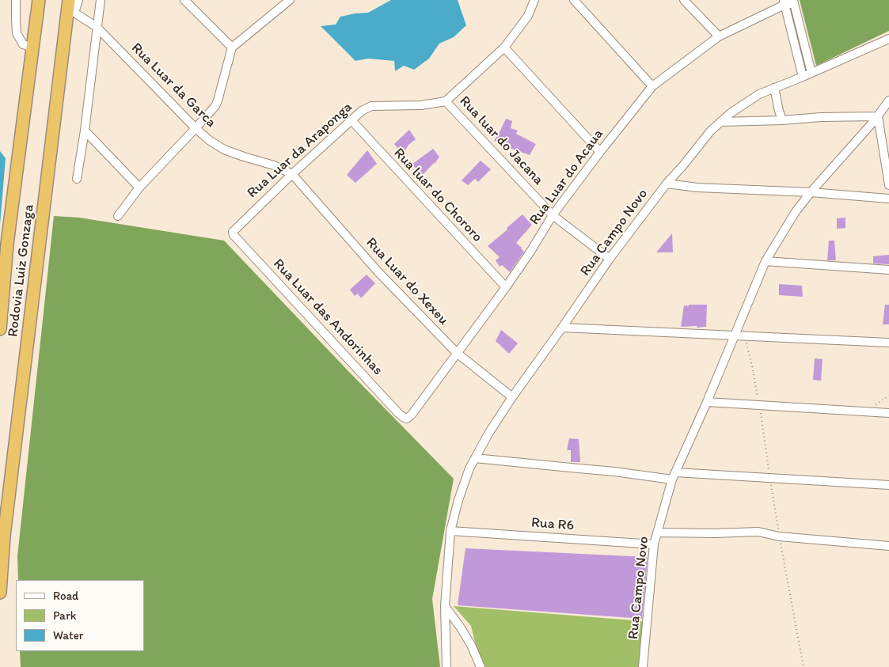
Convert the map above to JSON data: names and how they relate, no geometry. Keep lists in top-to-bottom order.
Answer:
{
  "streets": {
    "highway": ["Rodovia Luiz Gonzaga"],
    "street": [
      "Rua Luar da Garca",
      "Rua luar do Jacana",
      "Rua Luar da Araponga",
      "Rua Luar do Acaua",
      "Rua luar do Chororo",
      "Rua Campo Novo",
      "Rua Luar do Xexeu",
      "Rua Luar das Andorinhas",
      "Rua R6"
    ]
  },
  "crossings": [
    ["Rua Luar da Garca", "Rua Luar da Araponga"],
    ["Rua Luar da Garca", "Rodovia Luiz Gonzaga"],
    ["Rua Luar da Garca", "Rua Luar do Xexeu"],
    ["Rua luar do Jacana", "Rua Luar da Araponga"],
    ["Rua luar do Jacana", "Rua Luar do Acaua"],
    ["Rua luar do Jacana", "Rua Campo Novo"],
    ["Rua Luar da Araponga", "Rua luar do Chororo"],
    ["Rua Luar da Araponga", "Rua Luar do Xexeu"],
    ["Rua Luar da Araponga", "Rua Luar das Andorinhas"],
    ["Rua Luar do Acaua", "Rua luar do Chororo"],
    ["Rua Luar do Acaua", "Rua Luar do Xexeu"],
    ["Rua Luar do Acaua", "Rua Luar das Andorinhas"],
    ["Rua Campo Novo", "Rua Luar do Xexeu"],
    ["Rua Campo Novo", "Rua R6"]
  ],
  "legend": ["Road", "Park", "Water"]
}
